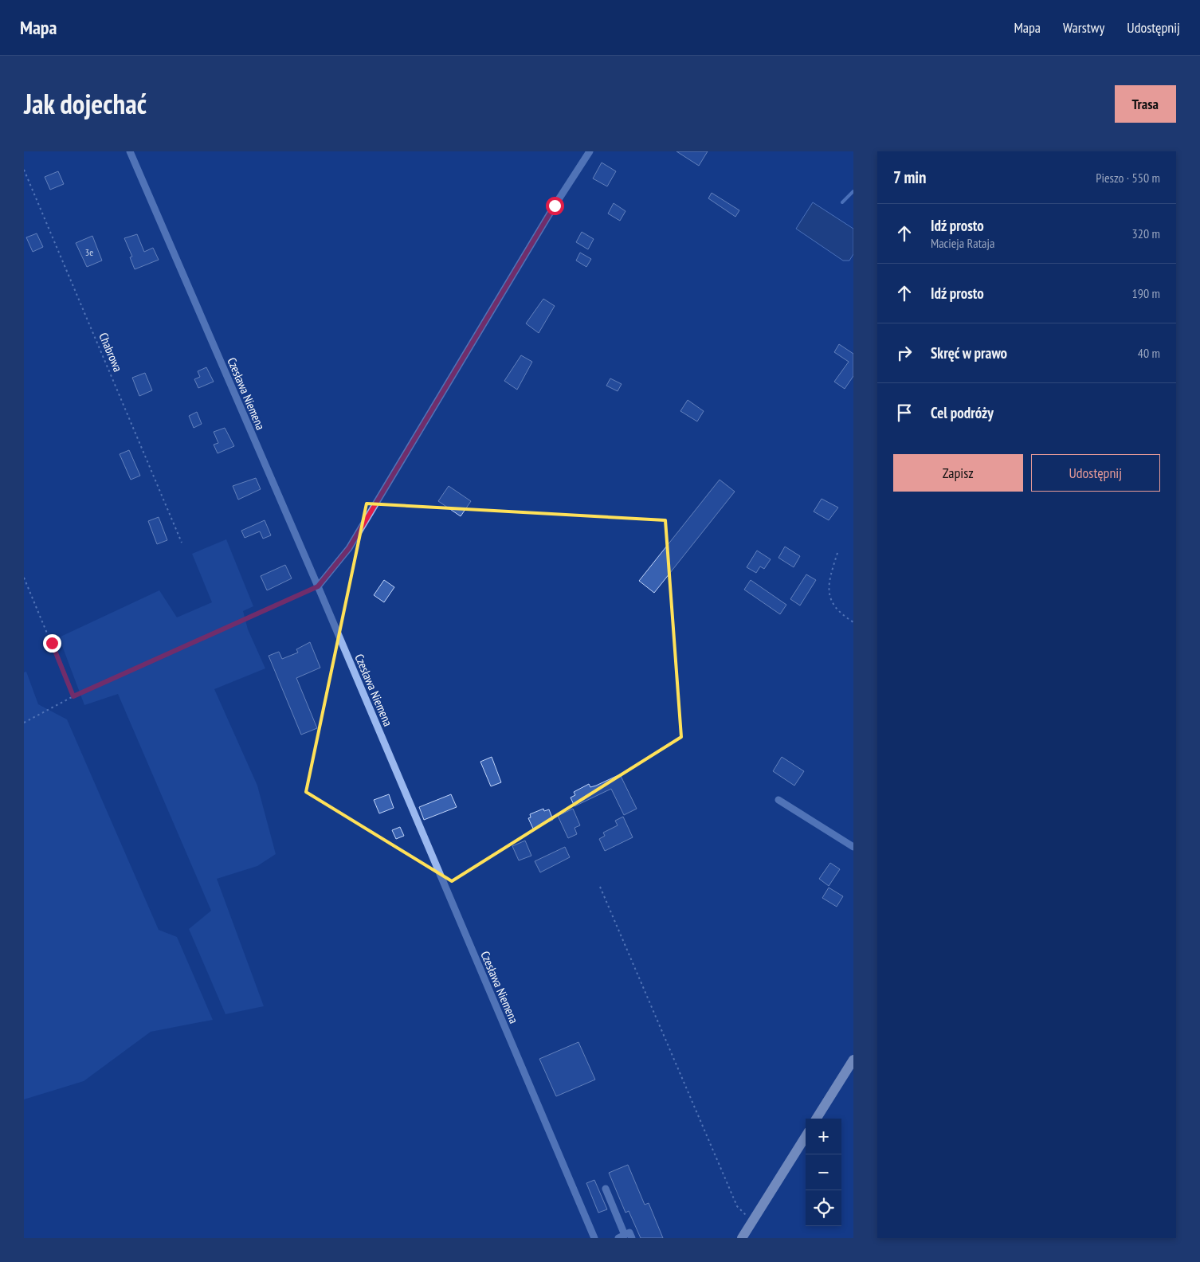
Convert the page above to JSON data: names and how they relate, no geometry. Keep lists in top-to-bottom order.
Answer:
{
  "streets": {
    "street": ["Czesława Niemena"],
    "path": ["Chabrowa"]
  },
  "house_numbers": ["3e"],
  "page": {
    "header": "Mapa",
    "nav": ["Mapa", "Warstwy", "Udostępnij"],
    "title": "Jak dojechać",
    "buttons": [
      "Trasa",
      ["Zapisz", "Udostępnij"]
    ],
    "heading": ["7 min", "Pieszo · 550 m"],
    "list": [
      ["Idź prosto", "Macieja Rataja", "320 m"],
      ["Idź prosto", "190 m"],
      ["Skręć w prawo", "40 m"],
      "Cel podróży"
    ],
    "map_buttons": ["+", "−"]
  }
}
